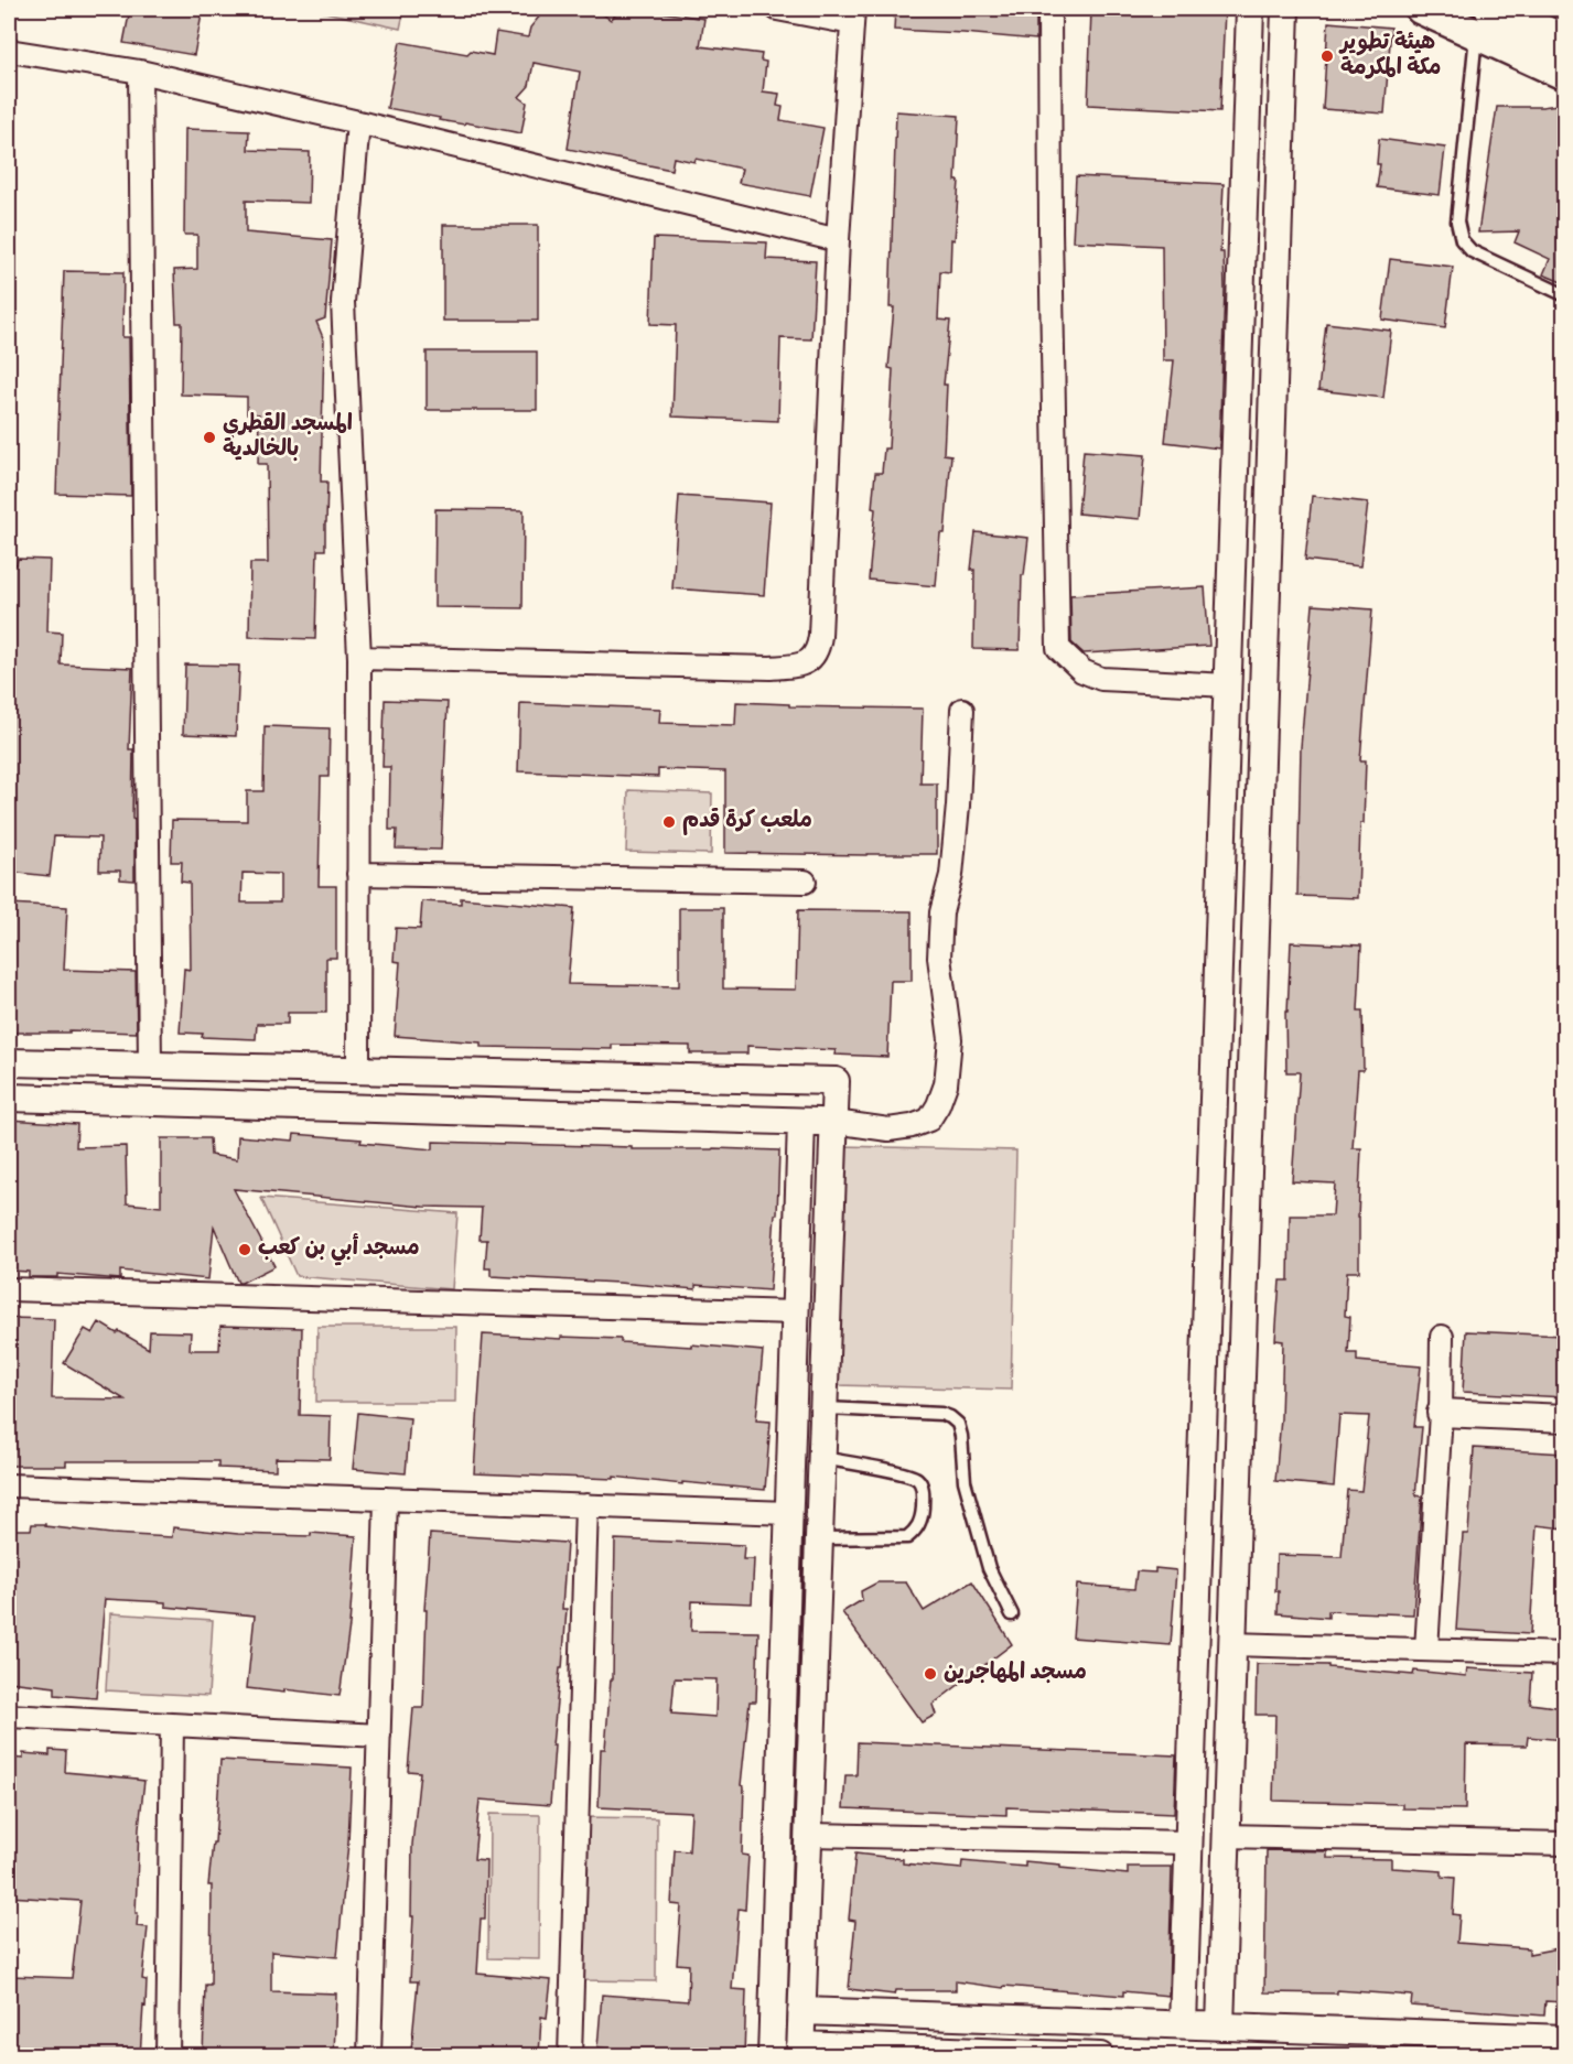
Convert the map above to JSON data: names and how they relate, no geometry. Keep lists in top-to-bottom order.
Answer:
{
  "places": [
    "هيئة تطوير مكة المكرمة",
    "المسجد القطري بالخالدية",
    "ملعب كرة قدم",
    "مسجد أبي بن كعب",
    "مسجد المهاجرين"
  ]
}
